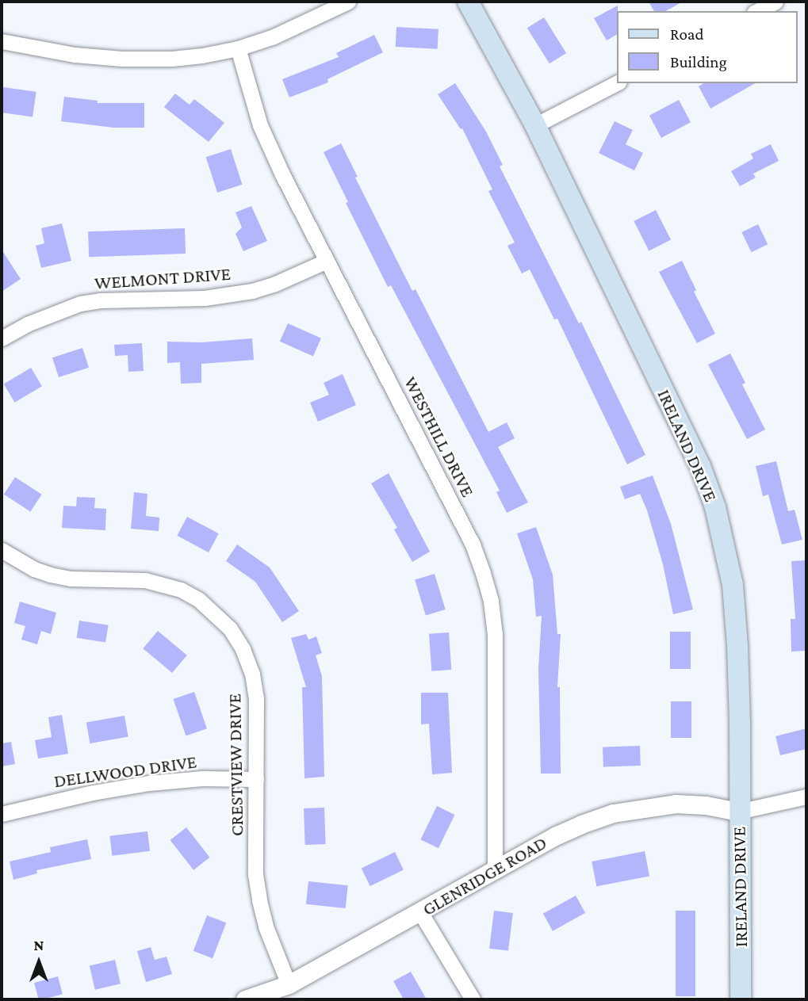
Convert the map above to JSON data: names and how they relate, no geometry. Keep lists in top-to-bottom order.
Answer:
{
  "streets": {
    "main road": ["IRELAND DRIVE"],
    "street": [
      "WELMONT DRIVE",
      "WESTHILL DRIVE",
      "CRESTVIEW DRIVE",
      "DELLWOOD DRIVE",
      "GLENRIDGE ROAD"
    ]
  },
  "crossings": [
    ["WELMONT DRIVE", "WESTHILL DRIVE"],
    ["WESTHILL DRIVE", "GLENRIDGE ROAD"],
    ["IRELAND DRIVE", "GLENRIDGE ROAD"],
    ["CRESTVIEW DRIVE", "DELLWOOD DRIVE"],
    ["CRESTVIEW DRIVE", "GLENRIDGE ROAD"]
  ],
  "legend": ["Road", "Building"],
  "north": "top"
}
